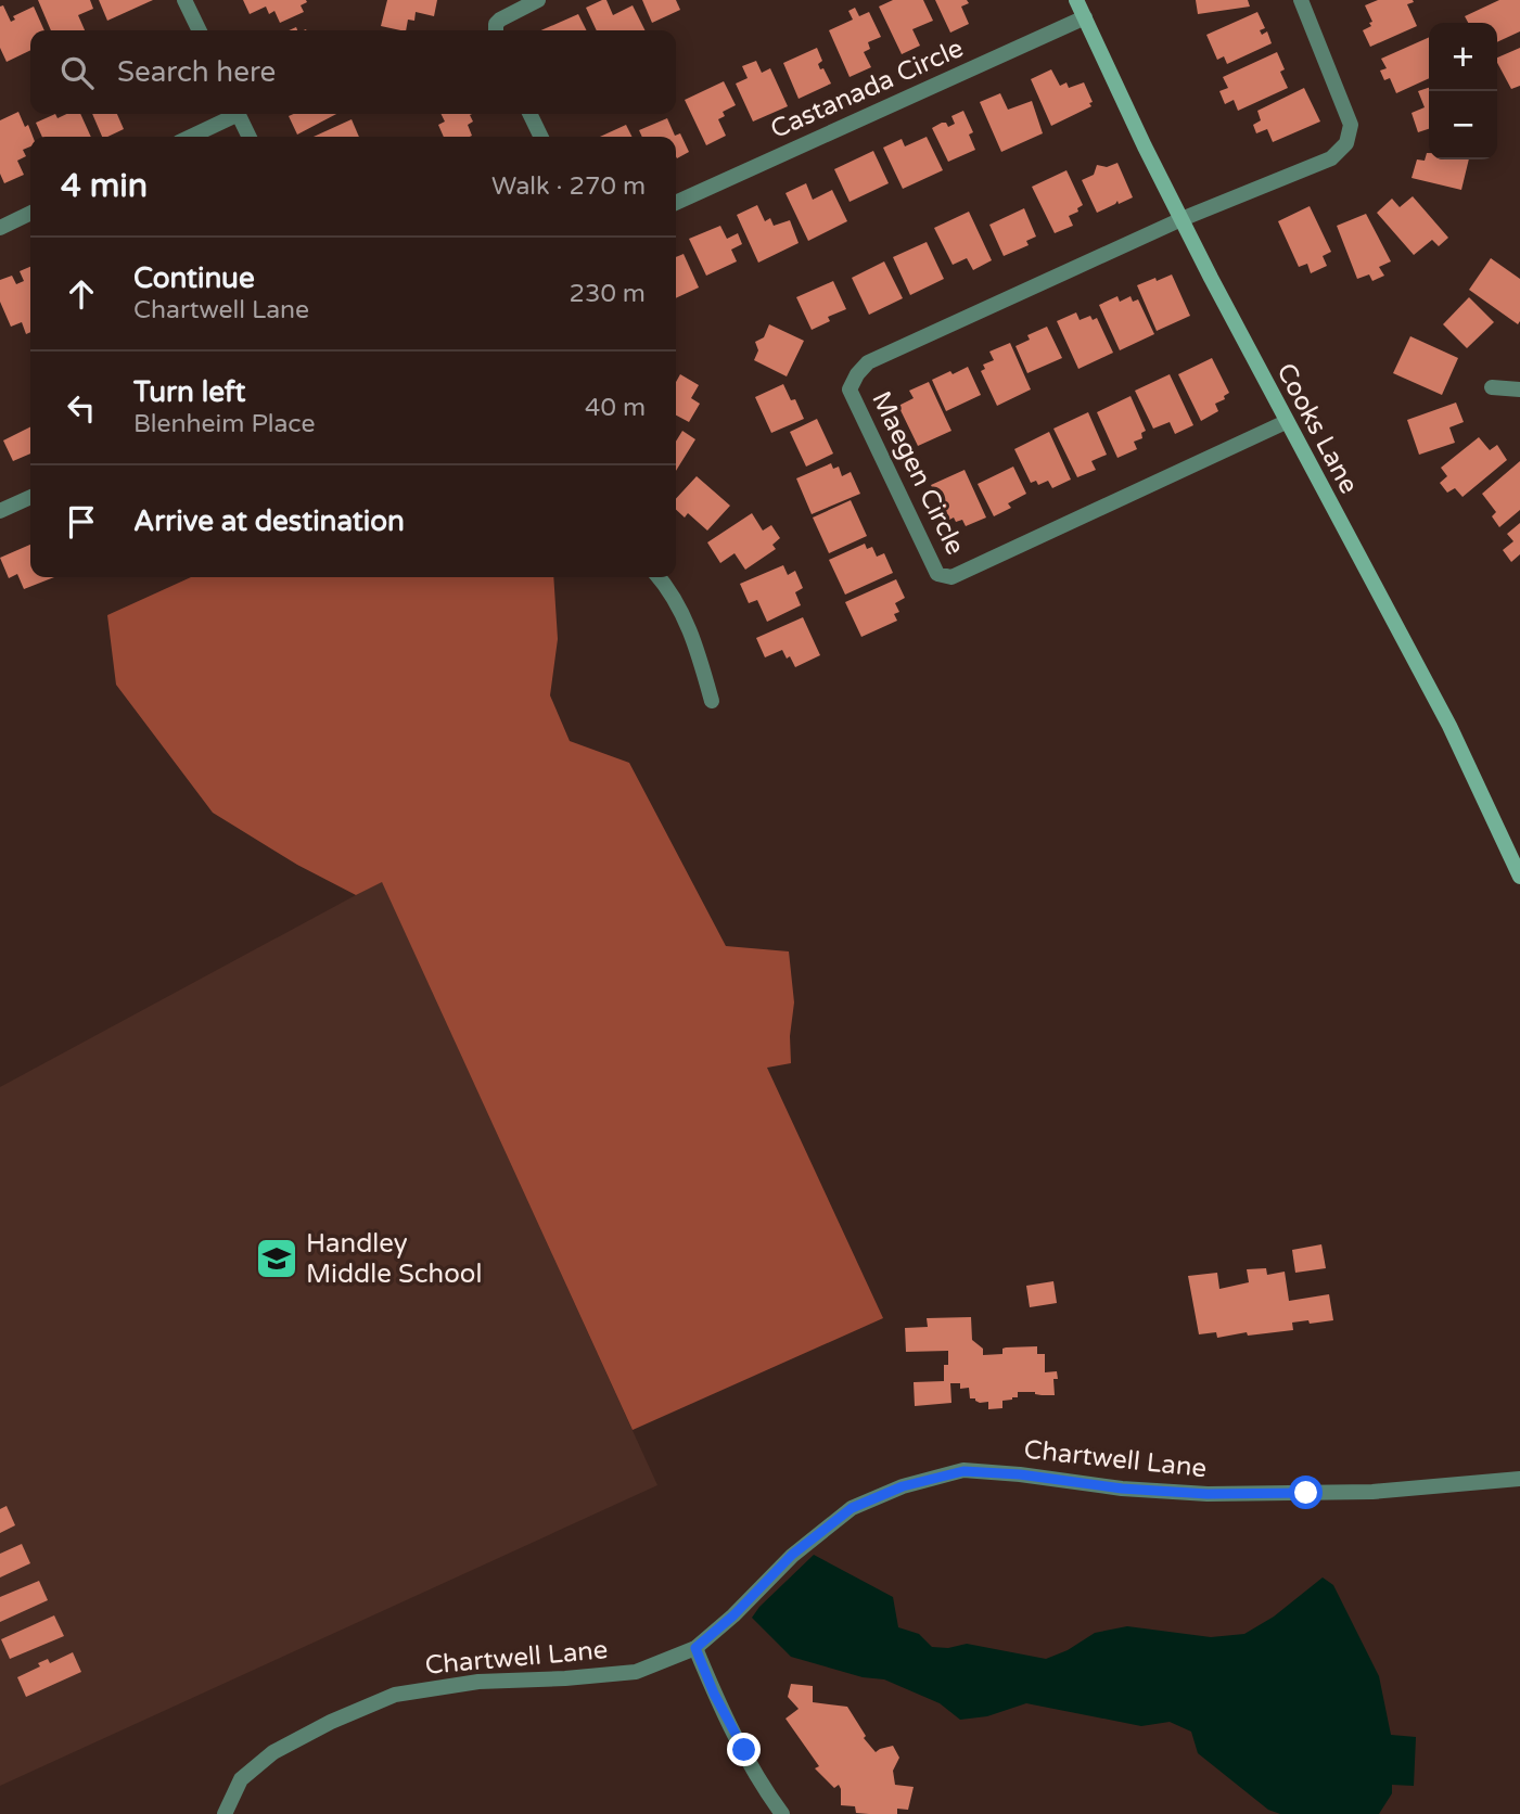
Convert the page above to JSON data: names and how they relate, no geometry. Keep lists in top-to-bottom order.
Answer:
{
  "streets": {
    "main road": ["Cooks Lane"],
    "street": ["Castanada Circle", "Maegen Circle", "Chartwell Lane"]
  },
  "crossings": [
    ["Castanada Circle", "Cooks Lane"],
    ["Cooks Lane", "Maegen Circle"]
  ],
  "places": {
    "school or university": ["Handley Middle School"]
  },
  "page": {
    "map_buttons": ["+", "−"],
    "search": "Search here",
    "heading": ["4 min", "Walk · 270 m"],
    "list": [
      ["Continue", "Chartwell Lane", "230 m"],
      ["Turn left", "Blenheim Place", "40 m"],
      "Arrive at destination"
    ]
  }
}
